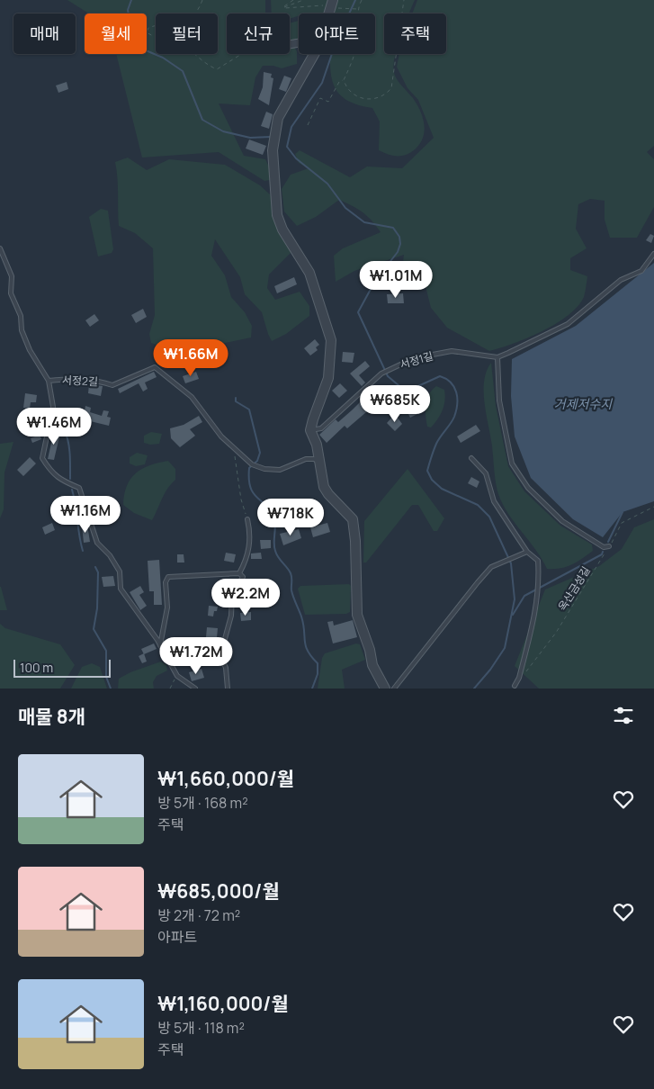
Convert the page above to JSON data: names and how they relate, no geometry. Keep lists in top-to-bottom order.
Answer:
{
  "streets": {
    "lane": ["서정1길", "서정2길"],
    "path": ["옥산금성길"]
  },
  "water": ["거제저수지"],
  "scale_bar": "100 m",
  "page": {
    "chip": [
      "매매",
      "월세",
      "필터",
      "신규",
      "아파트",
      "주택"
    ],
    "price": [
      "₩1.01M",
      "₩1.66M",
      "₩685K",
      "₩1.46M",
      "₩1.16M",
      "₩718K",
      "₩2.2M",
      "₩1.72M"
    ],
    "scale": "100 m",
    "heading": "매물 8개",
    "list": [
      {
        "name": "₩1,660,000/월",
        "note": "방 5개 · 168 m² · 주택"
      },
      {
        "name": "₩685,000/월",
        "note": "방 2개 · 72 m² · 아파트"
      },
      {
        "name": "₩1,160,000/월",
        "note": "방 5개 · 118 m² · 주택"
      }
    ]
  }
}
